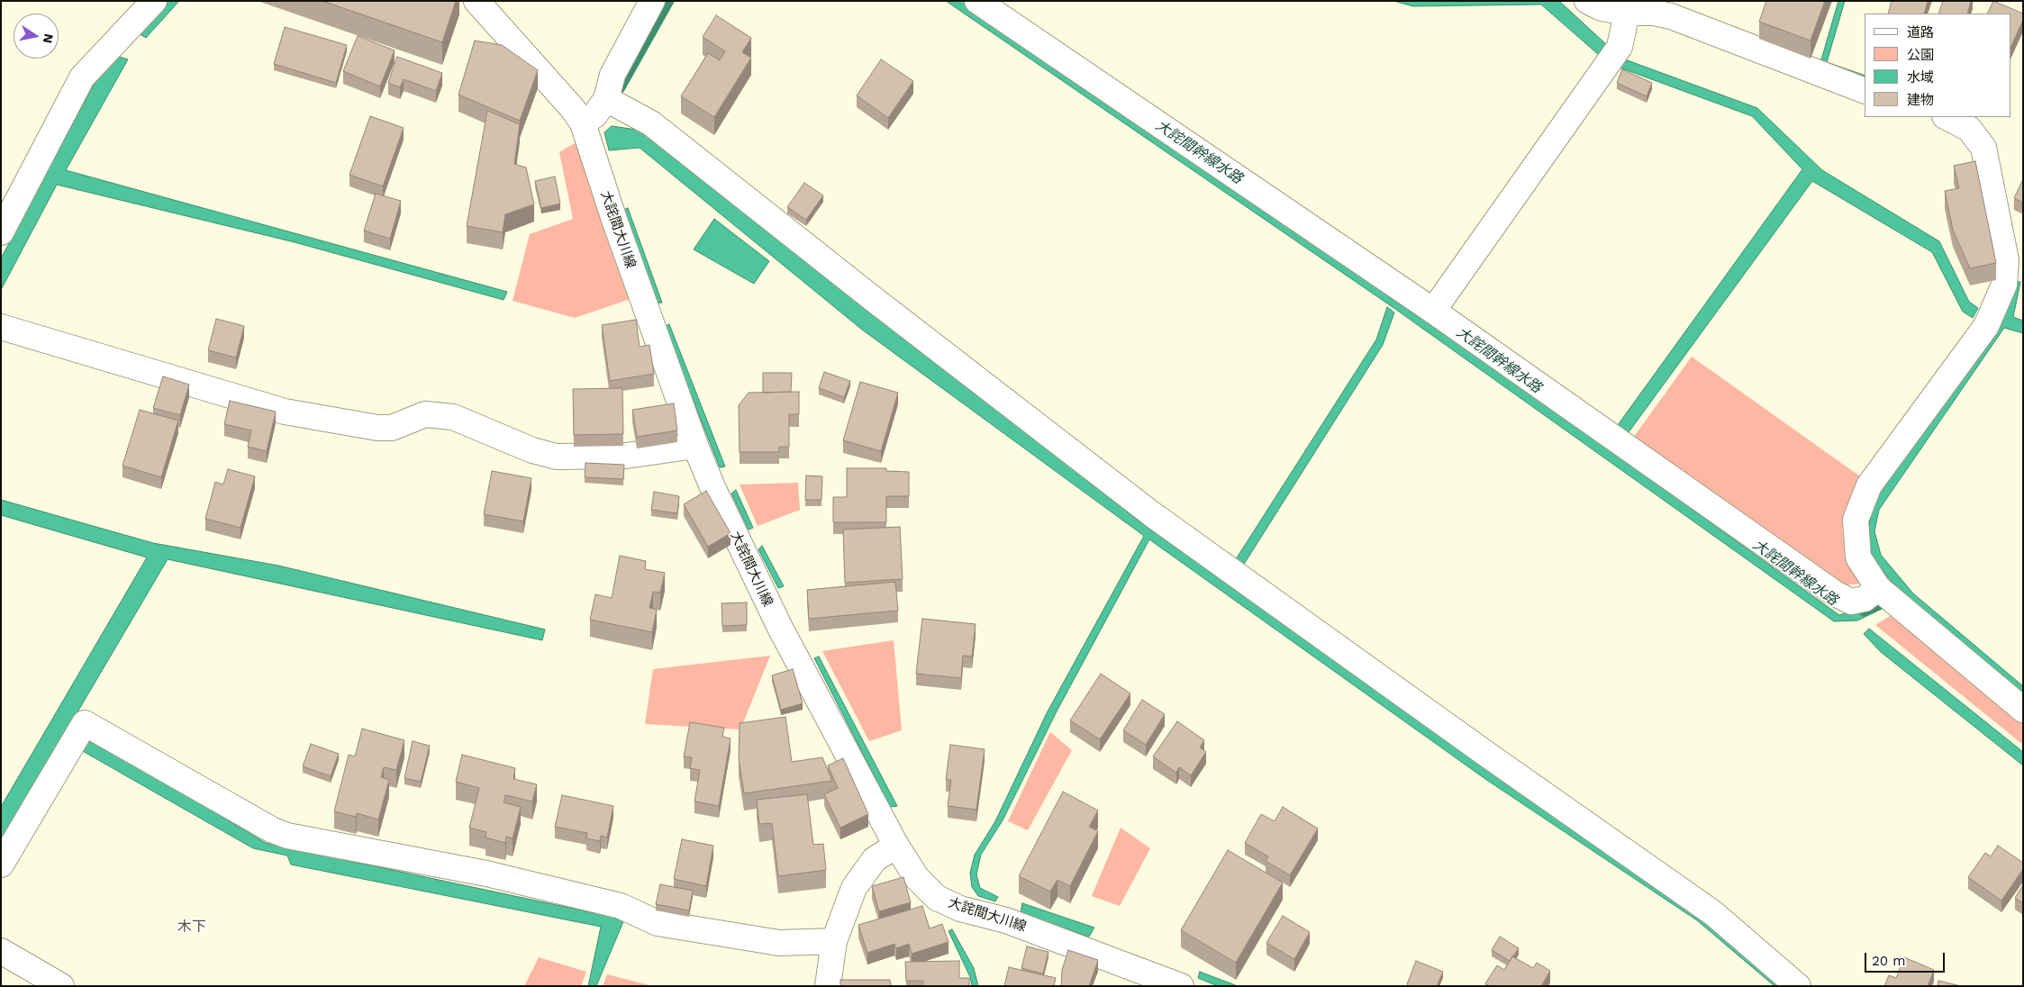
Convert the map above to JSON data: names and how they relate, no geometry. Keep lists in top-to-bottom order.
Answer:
{
  "streets": {
    "street": ["大詫間大川線"]
  },
  "districts": ["木下"],
  "water": ["大詫間幹線水路"],
  "legend": [
    "道路",
    "公園",
    "水域",
    "建物"
  ],
  "scale_bar": "20 m",
  "north": "right"
}
